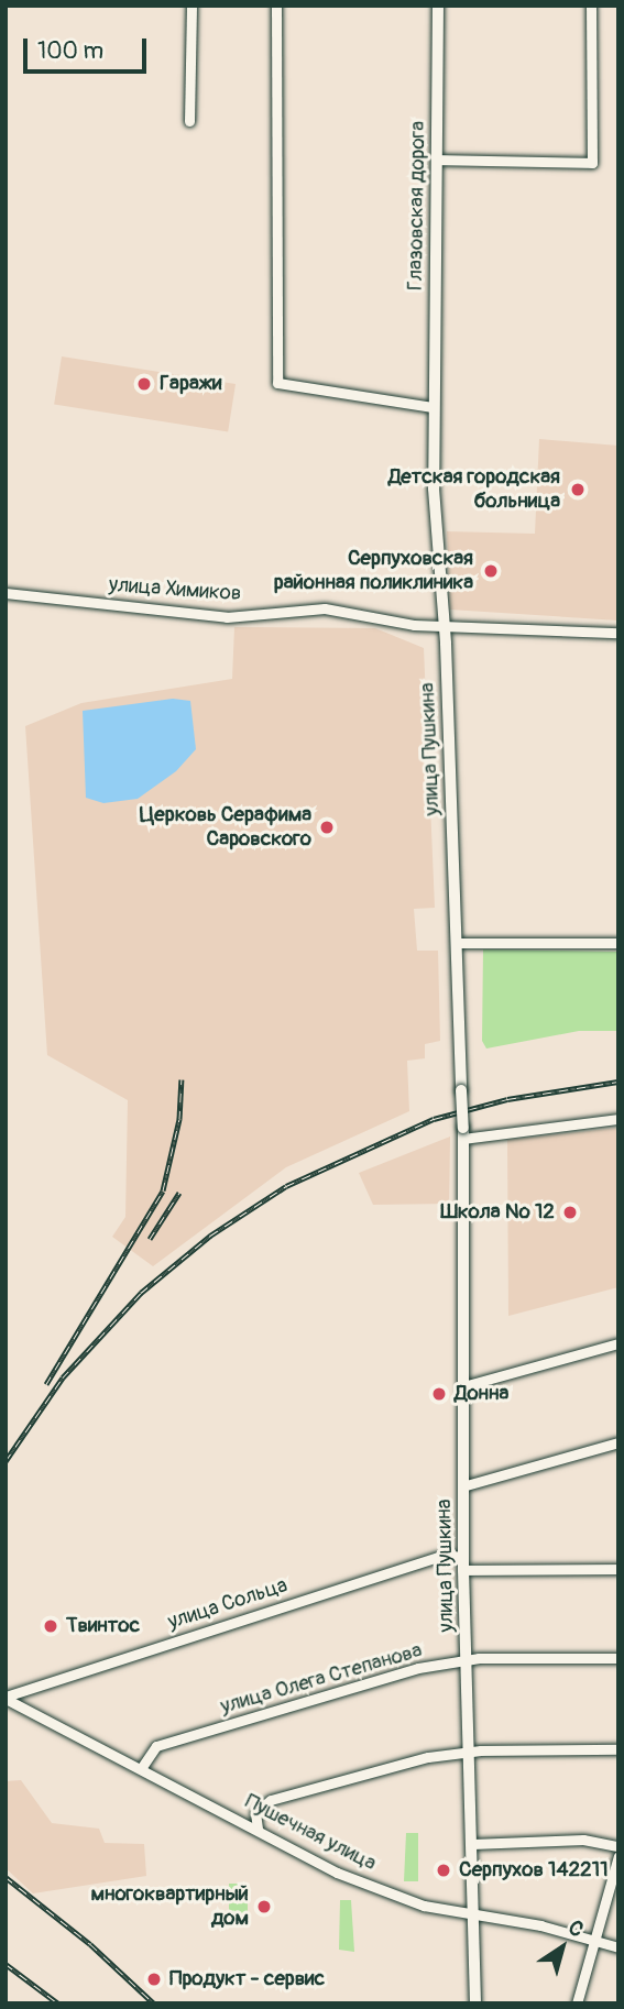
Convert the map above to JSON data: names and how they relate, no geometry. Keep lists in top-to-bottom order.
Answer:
{
  "streets": {
    "street": [
      "Глазовская дорога",
      "улица Химиков",
      "улица Пушкина",
      "улица Сольца",
      "улица Олега Степанова",
      "Пушечная улица"
    ]
  },
  "crossings": [
    ["Глазовская дорога", "улица Пушкина"],
    ["улица Химиков", "улица Пушкина"],
    ["улица Пушкина", "улица Сольца"],
    ["улица Пушкина", "улица Олега Степанова"],
    ["улица Пушкина", "Пушечная улица"],
    ["улица Сольца", "Пушечная улица"],
    ["улица Олега Степанова", "Пушечная улица"]
  ],
  "places": [
    "Гаражи",
    "Детская городская больница",
    "Серпуховская районная поликлиника",
    "Церковь Серафима Саровского",
    "Школа № 12",
    "Донна",
    "Твинтос",
    "Серпухов 142211",
    "многоквартирный дом",
    "Продукт - сервис"
  ],
  "scale_bar": "100 m",
  "north": "top right"
}
